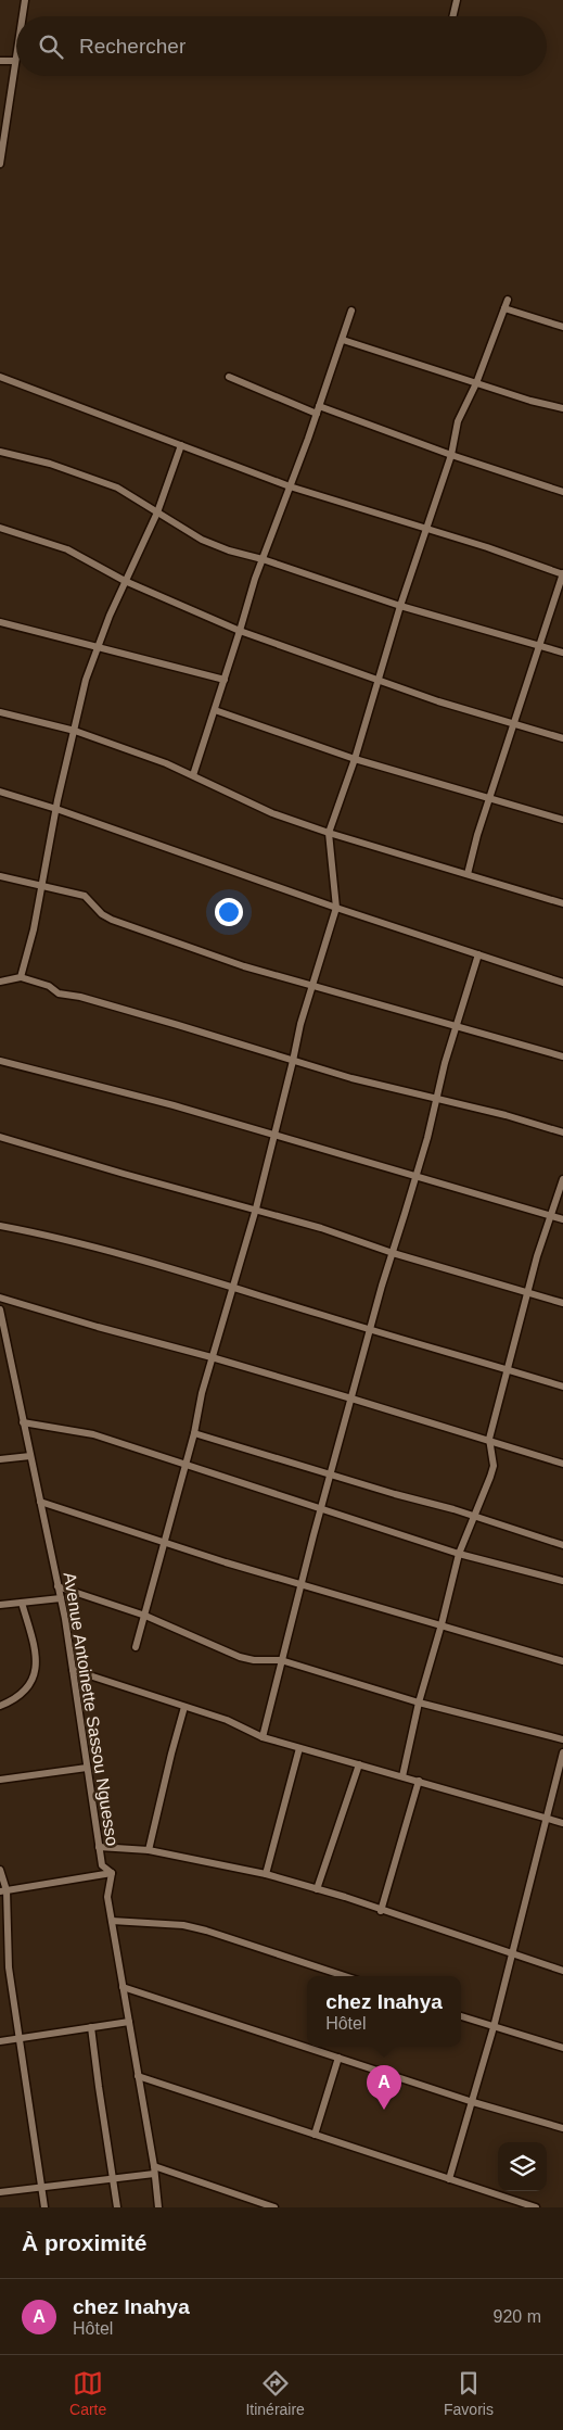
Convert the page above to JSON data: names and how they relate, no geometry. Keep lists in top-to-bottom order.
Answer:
{
  "streets": {
    "street": ["Avenue Antoinette Sassou Nguesso"]
  },
  "page": {
    "search": "Rechercher",
    "popup": ["chez Inahya", "Hôtel"],
    "pins": "A",
    "heading": "À proximité",
    "list": [
      {
        "mark": "A",
        "name": "chez Inahya",
        "note": "Hôtel",
        "value": "920 m"
      }
    ],
    "nav": ["Carte", "Itinéraire", "Favoris"]
  }
}
